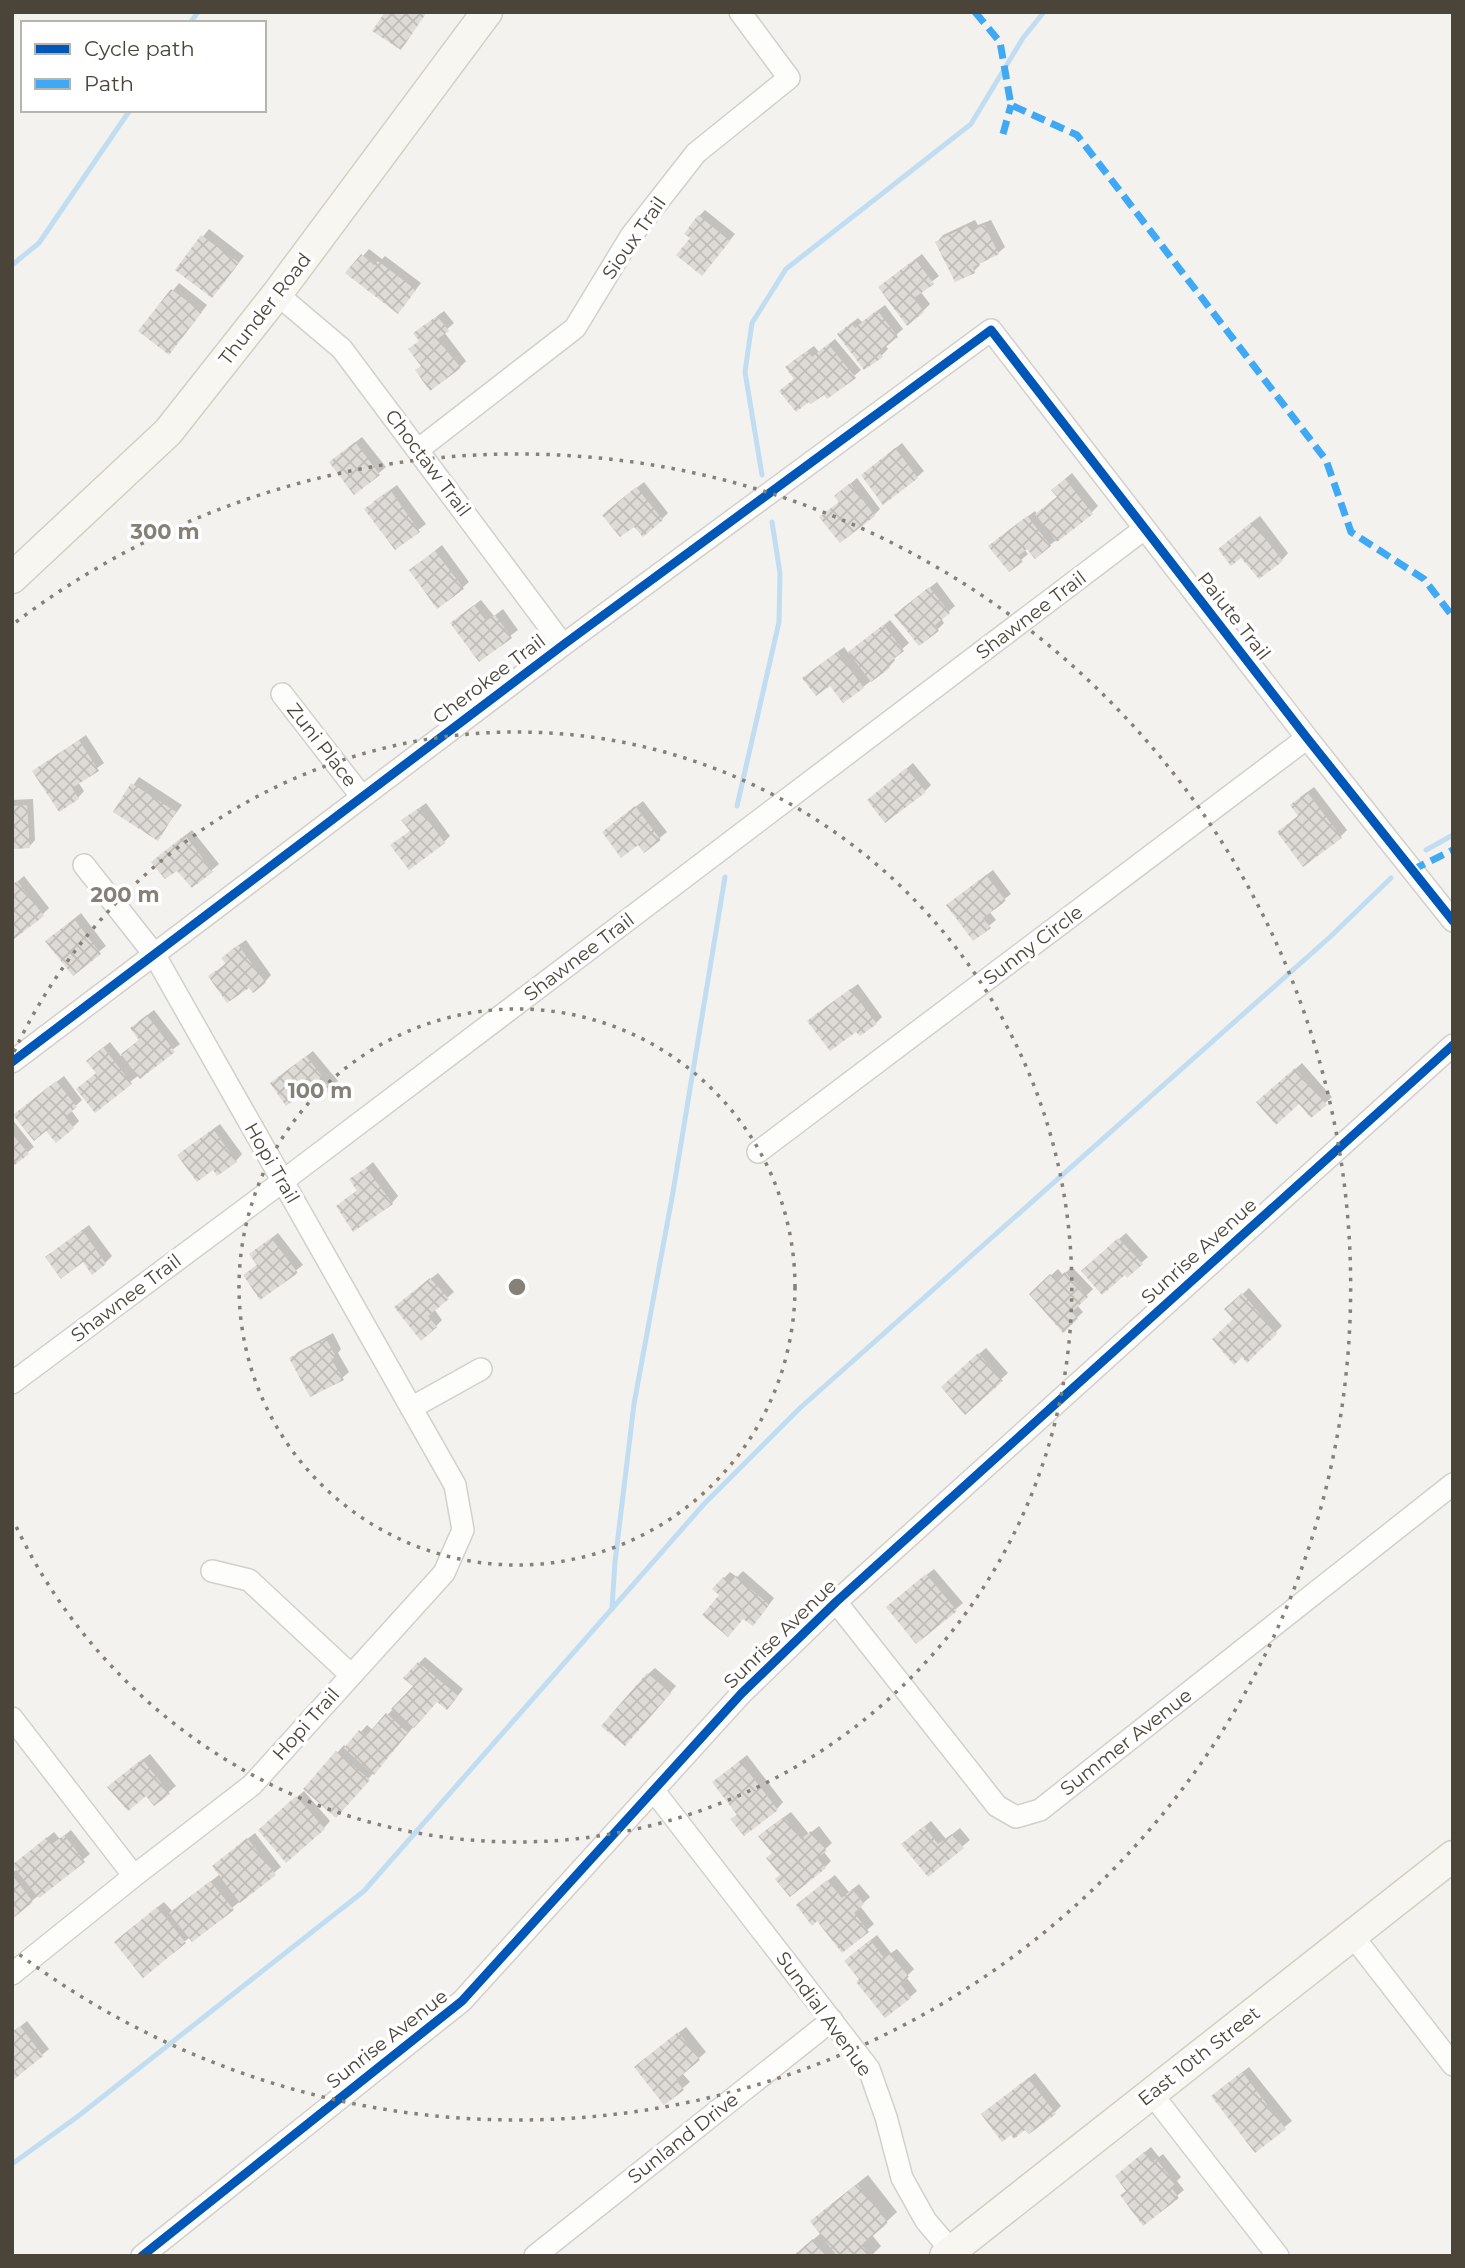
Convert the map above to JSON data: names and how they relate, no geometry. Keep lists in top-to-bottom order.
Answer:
{
  "streets": {
    "street": [
      "Sioux Trail",
      "Thunder Road",
      "Choctaw Trail",
      "Shawnee Trail",
      "Paiute Trail",
      "Cherokee Trail",
      "Zuni Place",
      "Sunny Circle",
      "Hopi Trail",
      "Sunrise Avenue",
      "Summer Avenue",
      "Sundial Avenue",
      "East 10th Street",
      "Sunland Drive"
    ]
  },
  "crossings": [
    ["Sioux Trail", "Choctaw Trail"],
    ["Thunder Road", "Choctaw Trail"],
    ["Choctaw Trail", "Cherokee Trail"],
    ["Shawnee Trail", "Paiute Trail"],
    ["Shawnee Trail", "Hopi Trail"],
    ["Paiute Trail", "Cherokee Trail"],
    ["Paiute Trail", "Sunny Circle"],
    ["Cherokee Trail", "Zuni Place"],
    ["Cherokee Trail", "Hopi Trail"],
    ["Sunrise Avenue", "Summer Avenue"],
    ["Sunrise Avenue", "Sundial Avenue"],
    ["Sundial Avenue", "East 10th Street"],
    ["Sundial Avenue", "Sunland Drive"]
  ],
  "legend": ["Cycle path", "Path"],
  "rings": ["300 m", "200 m", "100 m"]
}
